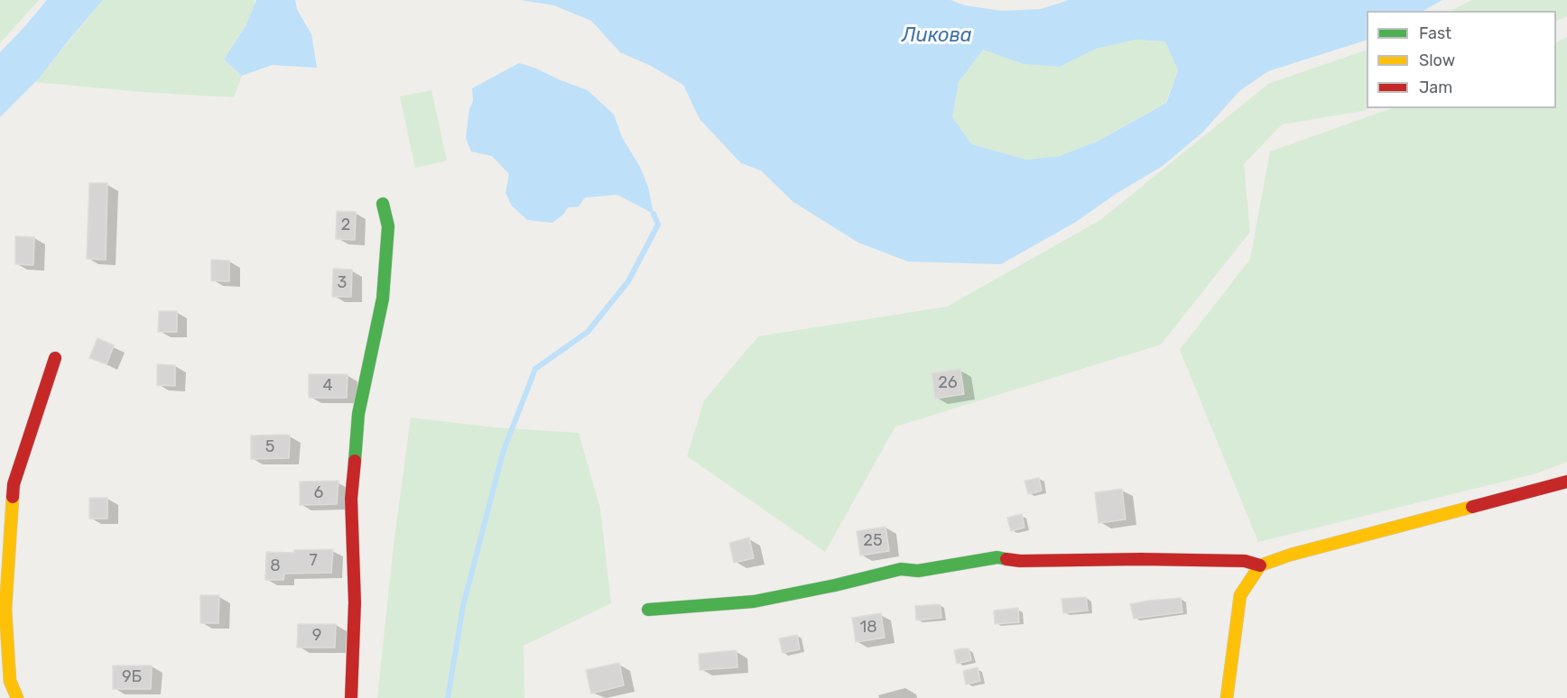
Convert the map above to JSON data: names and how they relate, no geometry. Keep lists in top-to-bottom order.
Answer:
{
  "water": ["Ликова"],
  "house_numbers": [
    "2",
    "3",
    "26",
    "4",
    "5",
    "6",
    "25",
    "7",
    "8",
    "18",
    "9",
    "9Б"
  ],
  "legend": ["Fast", "Slow", "Jam"]
}
